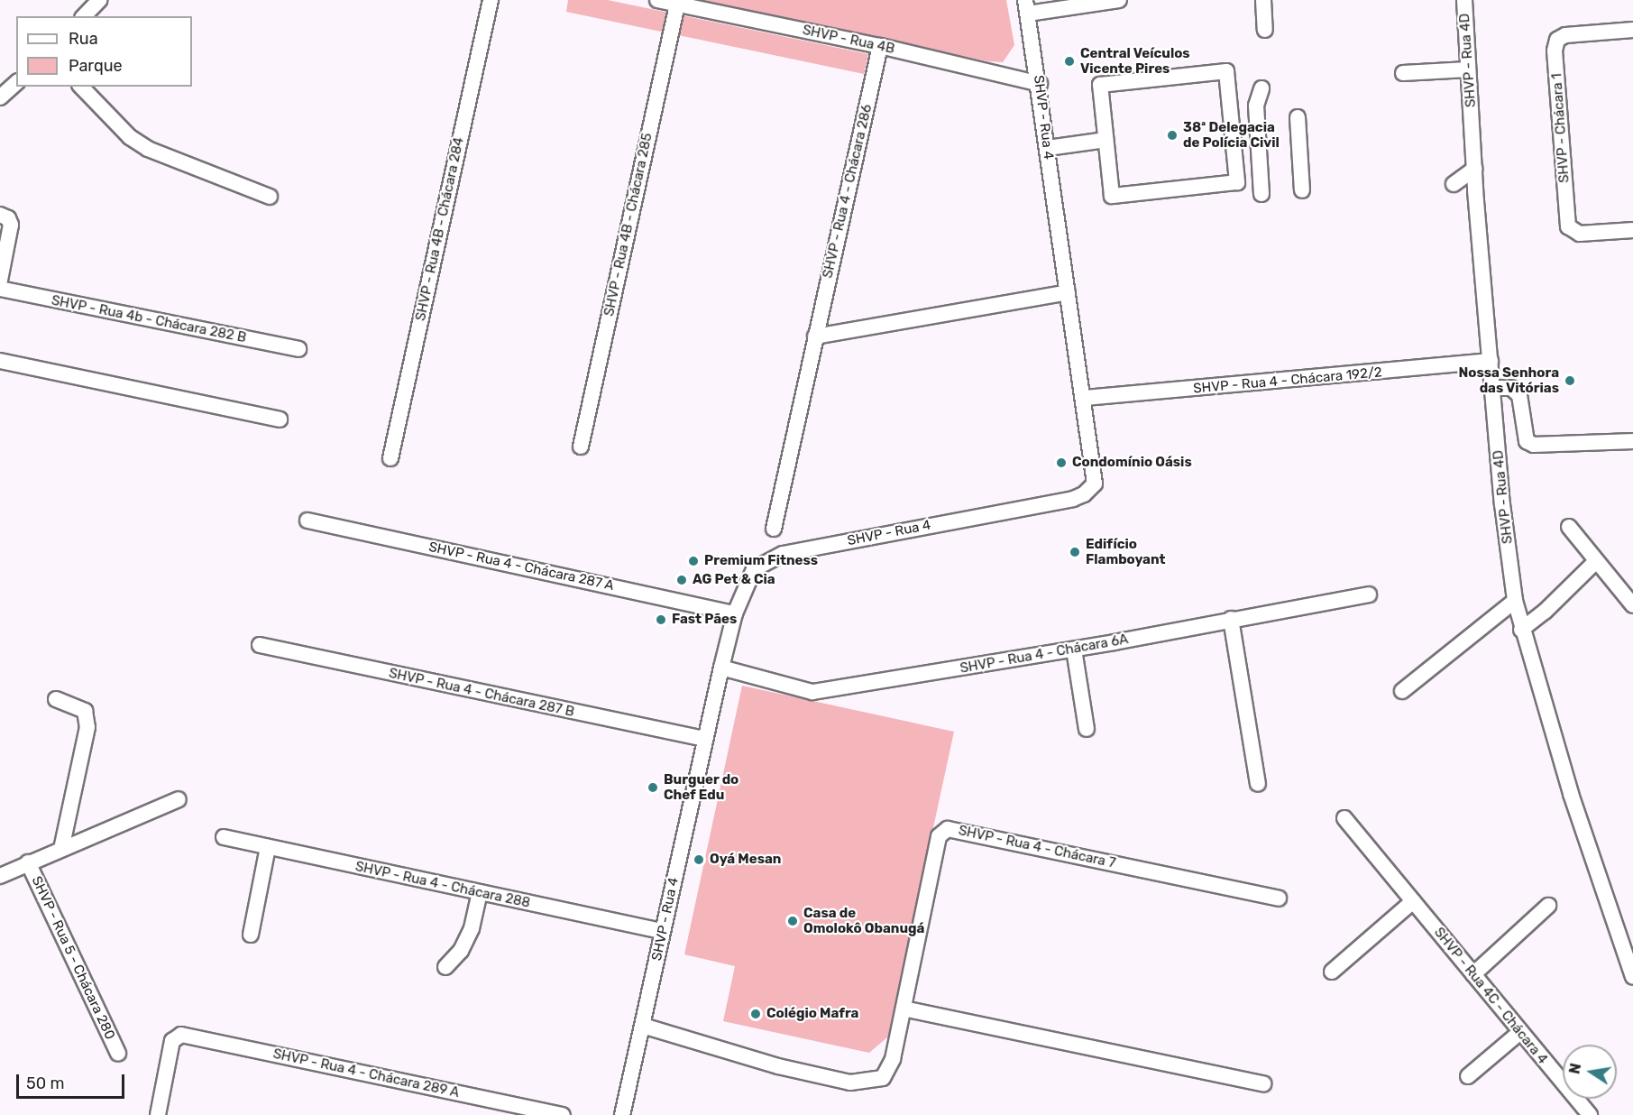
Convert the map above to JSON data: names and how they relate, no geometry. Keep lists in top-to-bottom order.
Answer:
{
  "streets": {
    "street": [
      "SHVP - Rua 4B",
      "SHVP - Rua 4D",
      "SHVP - Rua 4",
      "SHVP - Chácara 1",
      "SHVP - Rua 4 - Chácara 286",
      "SHVP - Rua 4B - Chácara 285",
      "SHVP - Rua 4B - Chácara 284",
      "SHVP - Rua 4b - Chácara 282 B",
      "SHVP - Rua 4 - Chácara 192/2",
      "SHVP - Rua 4 - Chácara 287 A",
      "SHVP - Rua 4 - Chácara 6A",
      "SHVP - Rua 4 - Chácara 287 B",
      "SHVP - Rua 4 - Chácara 7",
      "SHVP - Rua 4 - Chácara 288",
      "SHVP - Rua 5 - Chácara 280",
      "SHVP - Rua 4C - Chácara 4",
      "SHVP - Rua 4 - Chácara 289 A"
    ]
  },
  "crossings": [
    ["SHVP - Rua 4B", "SHVP - Rua 4"],
    ["SHVP - Rua 4B", "SHVP - Rua 4 - Chácara 286"],
    ["SHVP - Rua 4B", "SHVP - Rua 4B - Chácara 285"],
    ["SHVP - Rua 4D", "SHVP - Rua 4 - Chácara 192/2"],
    ["SHVP - Rua 4", "SHVP - Rua 4 - Chácara 192/2"],
    ["SHVP - Rua 4", "SHVP - Rua 4 - Chácara 287 A"],
    ["SHVP - Rua 4", "SHVP - Rua 4 - Chácara 6A"],
    ["SHVP - Rua 4", "SHVP - Rua 4 - Chácara 287 B"],
    ["SHVP - Rua 4", "SHVP - Rua 4 - Chácara 7"],
    ["SHVP - Rua 4", "SHVP - Rua 4 - Chácara 288"]
  ],
  "places": [
    "Central Veículos Vicente Pires",
    "38ª Delegacia de Polícia Civil",
    "Nossa Senhora das Vitórias",
    "Condomínio Oásis",
    "Edifício Flamboyant",
    "Premium Fitness",
    "AG Pet & Cia",
    "Fast Pães",
    "Burguer do Chef Edu",
    "Oyá Mesan",
    "Casa de Omolokô Obanugá",
    "Colégio Mafra"
  ],
  "legend": ["Rua", "Parque"],
  "scale_bar": "50 m",
  "north": "left"
}
